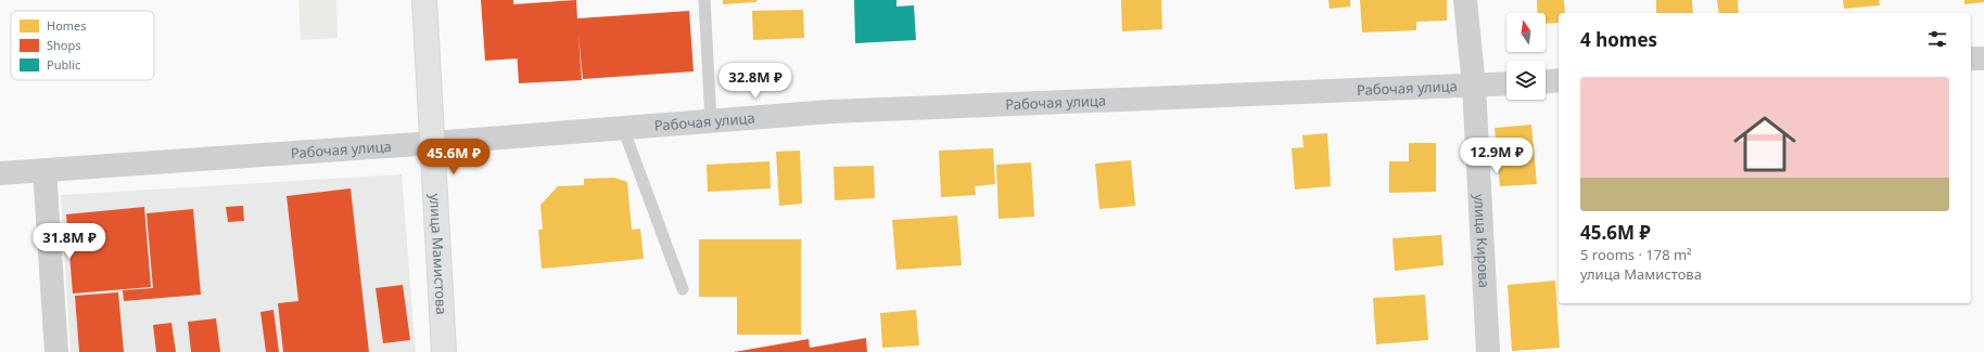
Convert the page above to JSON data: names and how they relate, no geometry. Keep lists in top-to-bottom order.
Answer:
{
  "streets": {
    "street": ["Рабочая улица", "улица Кирова", "улица Мамистова"]
  },
  "crossings": [
    ["Рабочая улица", "улица Кирова"],
    ["Рабочая улица", "улица Мамистова"]
  ],
  "legend": ["Homes", "Shops", "Public"],
  "north": "top",
  "page": {
    "heading": "4 homes",
    "price": [
      "32.8M ₽",
      "12.9M ₽",
      "45.6M ₽",
      "31.8M ₽"
    ],
    "list": [
      {
        "name": "45.6M ₽",
        "note": "5 rooms · 178 m² · улица Мамистова"
      }
    ]
  }
}
